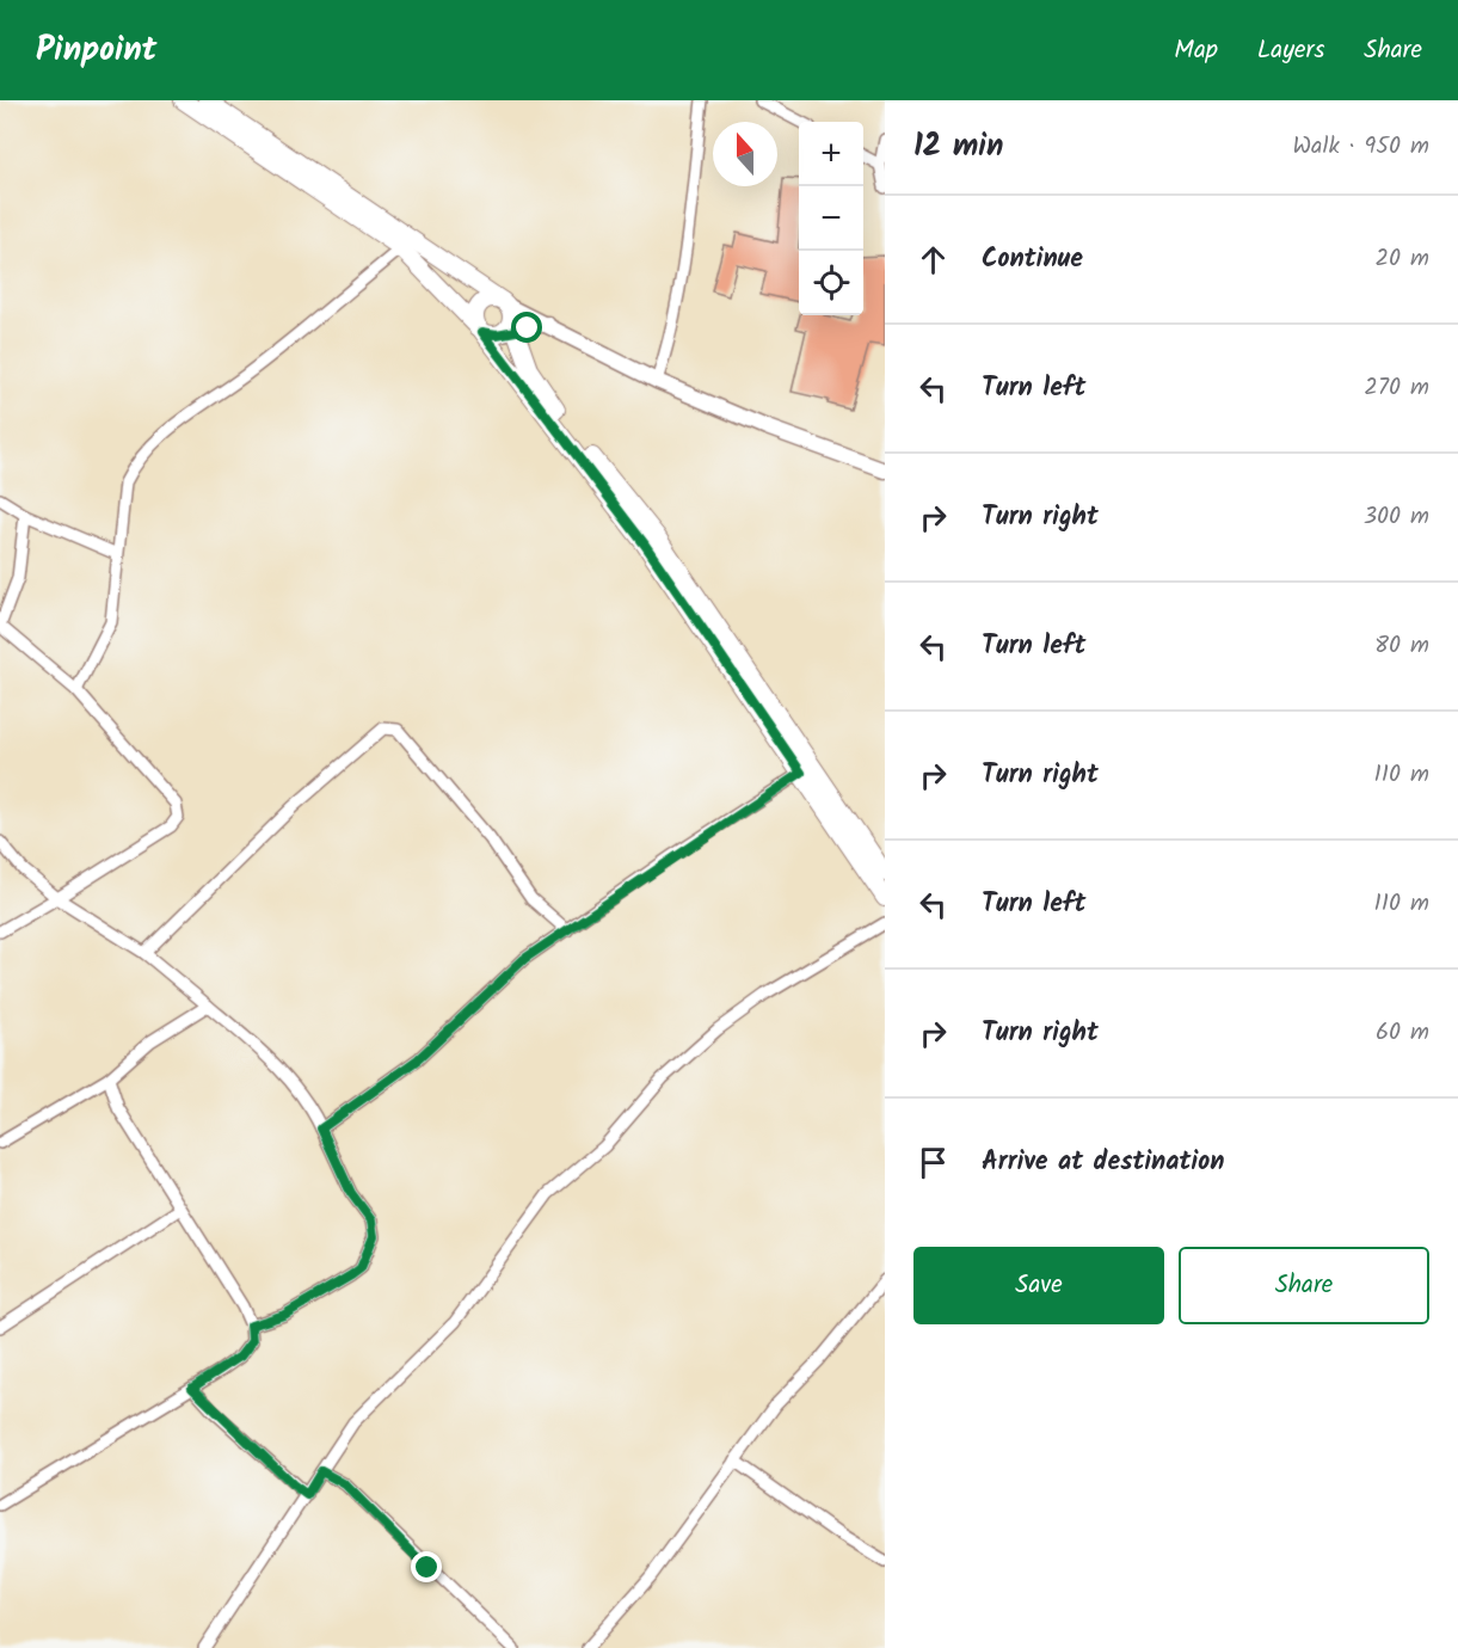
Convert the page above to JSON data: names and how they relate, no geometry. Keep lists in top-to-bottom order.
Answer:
{
  "north": "top",
  "page": {
    "header": "Pinpoint",
    "nav": ["Map", "Layers", "Share"],
    "heading": ["12 min", "Walk · 950 m"],
    "map_buttons": ["+", "−"],
    "list": [
      ["Continue", "20 m"],
      ["Turn left", "270 m"],
      ["Turn right", "300 m"],
      ["Turn left", "80 m"],
      ["Turn right", "110 m"],
      ["Turn left", "110 m"],
      ["Turn right", "60 m"],
      "Arrive at destination"
    ],
    "buttons": ["Save", "Share"]
  }
}
